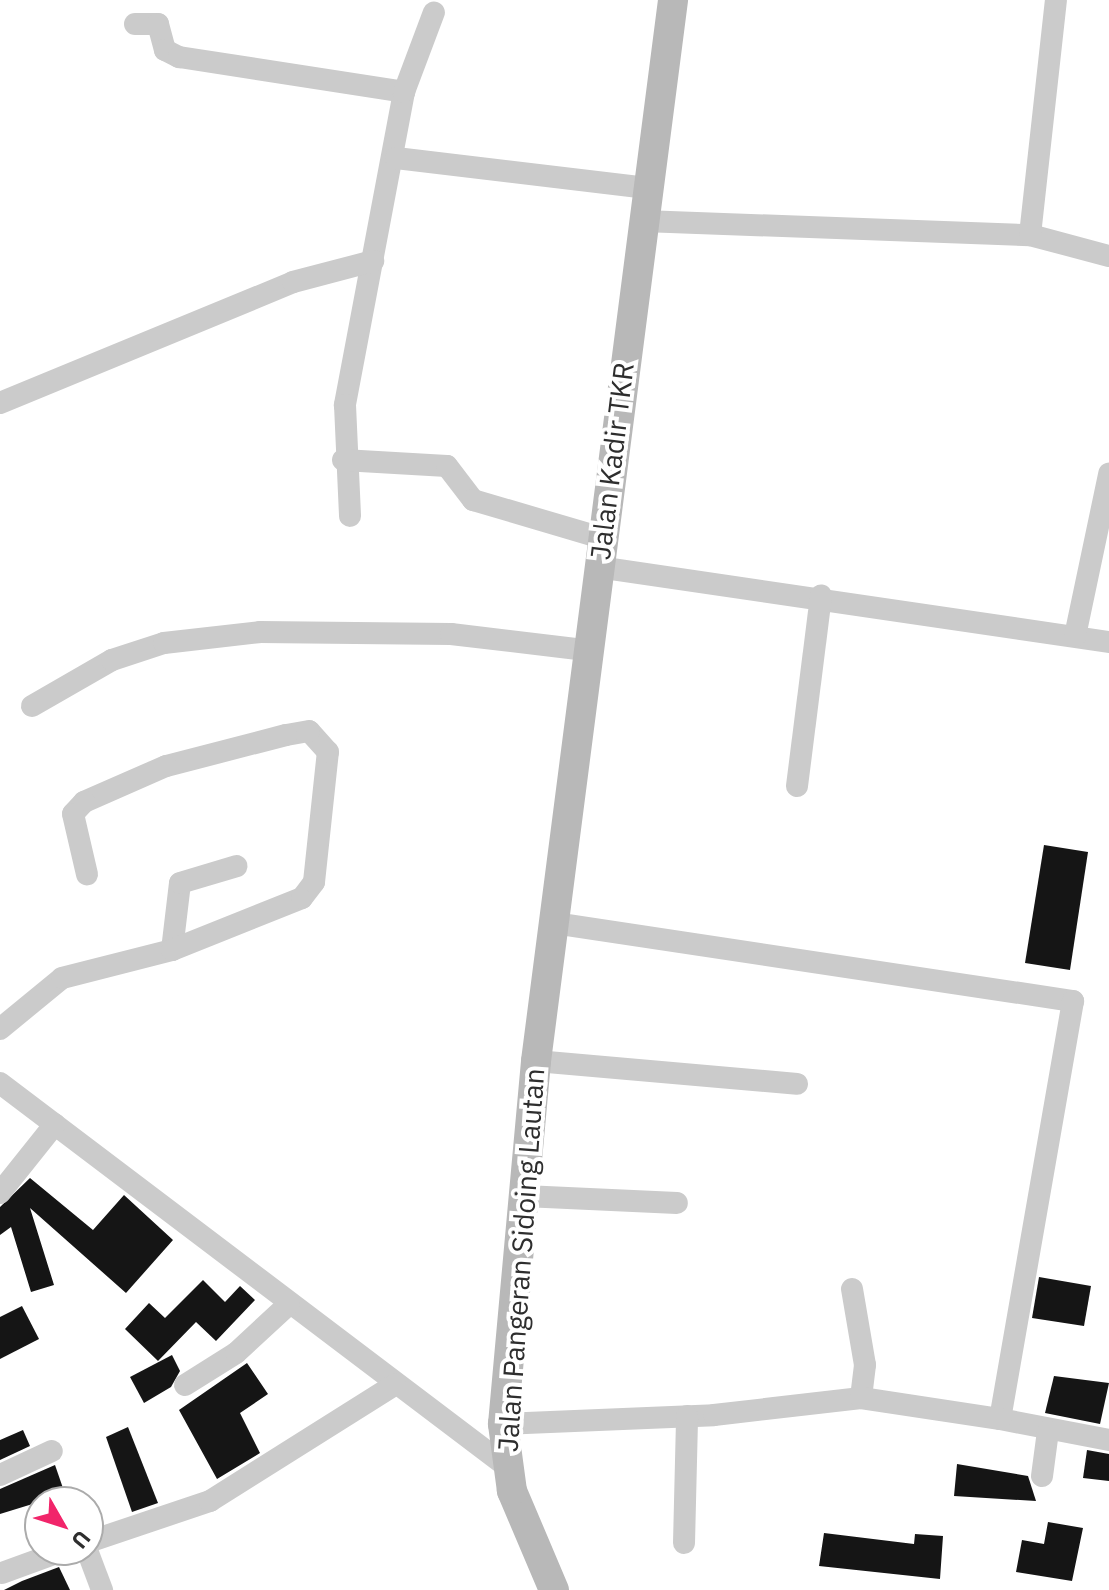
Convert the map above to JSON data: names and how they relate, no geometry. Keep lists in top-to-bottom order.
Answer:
{
  "streets": {
    "street": ["Jalan Kadir TKR", "Jalan Pangeran Sidoing Lautan"]
  },
  "crossings": [
    ["Jalan Kadir TKR", "Jalan Pangeran Sidoing Lautan"]
  ],
  "north": "bottom right"
}
